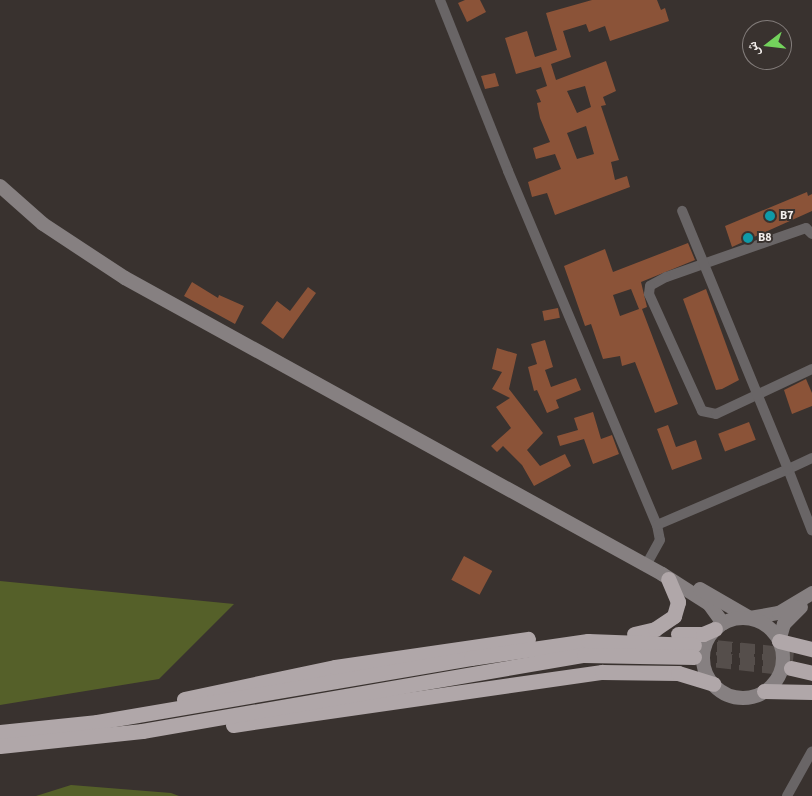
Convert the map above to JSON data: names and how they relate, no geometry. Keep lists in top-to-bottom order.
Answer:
{
  "places": ["B7", "B8"],
  "north": "left"
}
